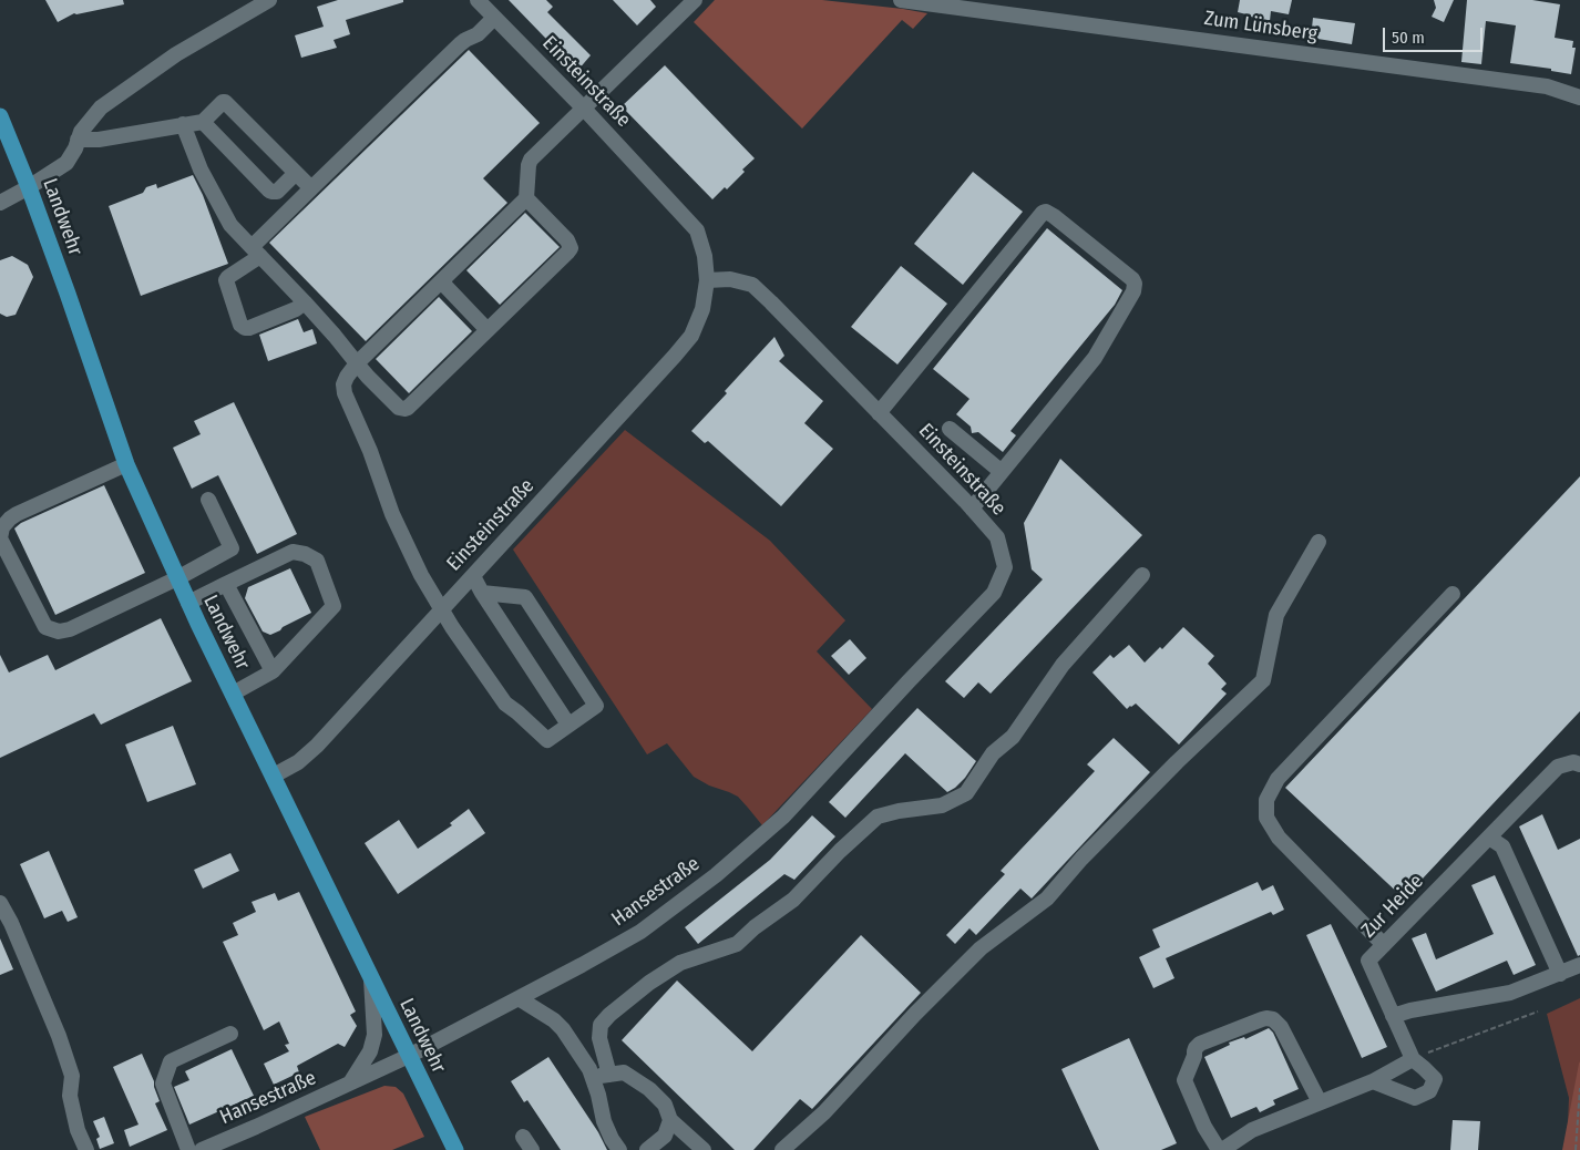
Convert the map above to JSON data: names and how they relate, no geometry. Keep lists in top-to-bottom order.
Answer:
{
  "streets": {
    "main road": ["Landwehr"],
    "street": [
      "Zum Lünsberg",
      "Einsteinstraße",
      "Hansestraße",
      "Zur Heide"
    ]
  },
  "crossings": [
    ["Einsteinstraße", "Landwehr"],
    ["Einsteinstraße", "Hansestraße"],
    ["Landwehr", "Hansestraße"]
  ],
  "scale_bar": "50 m"
}
